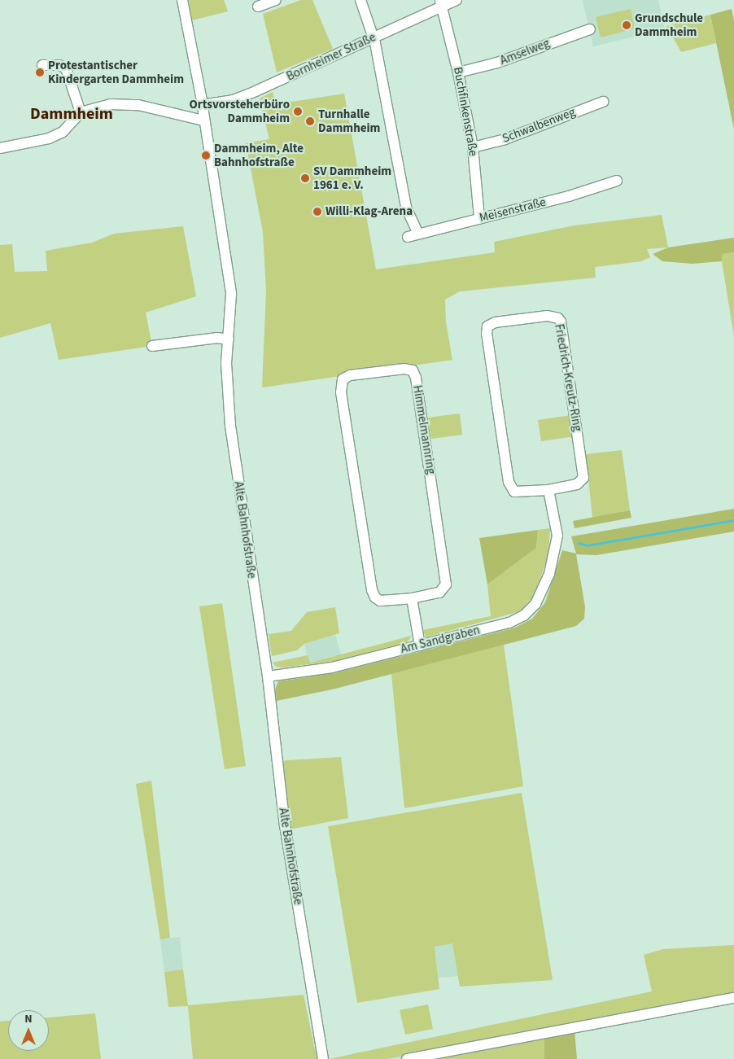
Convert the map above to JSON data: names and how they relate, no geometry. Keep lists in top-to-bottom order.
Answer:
{
  "streets": {
    "street": [
      "Amselweg",
      "Bornheimer Straße",
      "Buchfinkenstraße",
      "Schwalbenweg",
      "Meisenstraße",
      "Friedrich-Kreutz-Ring",
      "Himmelmannring",
      "Alte Bahnhofstraße",
      "Am Sandgraben"
    ]
  },
  "crossings": [
    ["Amselweg", "Buchfinkenstraße"],
    ["Bornheimer Straße", "Buchfinkenstraße"],
    ["Bornheimer Straße", "Alte Bahnhofstraße"],
    ["Buchfinkenstraße", "Schwalbenweg"],
    ["Buchfinkenstraße", "Meisenstraße"],
    ["Friedrich-Kreutz-Ring", "Am Sandgraben"],
    ["Alte Bahnhofstraße", "Am Sandgraben"]
  ],
  "districts": ["Dammheim"],
  "places": [
    "Grundschule Dammheim",
    "Protestantischer Kindergarten Dammheim",
    "Ortsvorsteherbüro Dammheim",
    "Turnhalle Dammheim",
    "Dammheim, Alte Bahnhofstraße",
    "SV Dammheim 1961 e. V.",
    "Willi-Klag-Arena"
  ],
  "north": "top"
}
